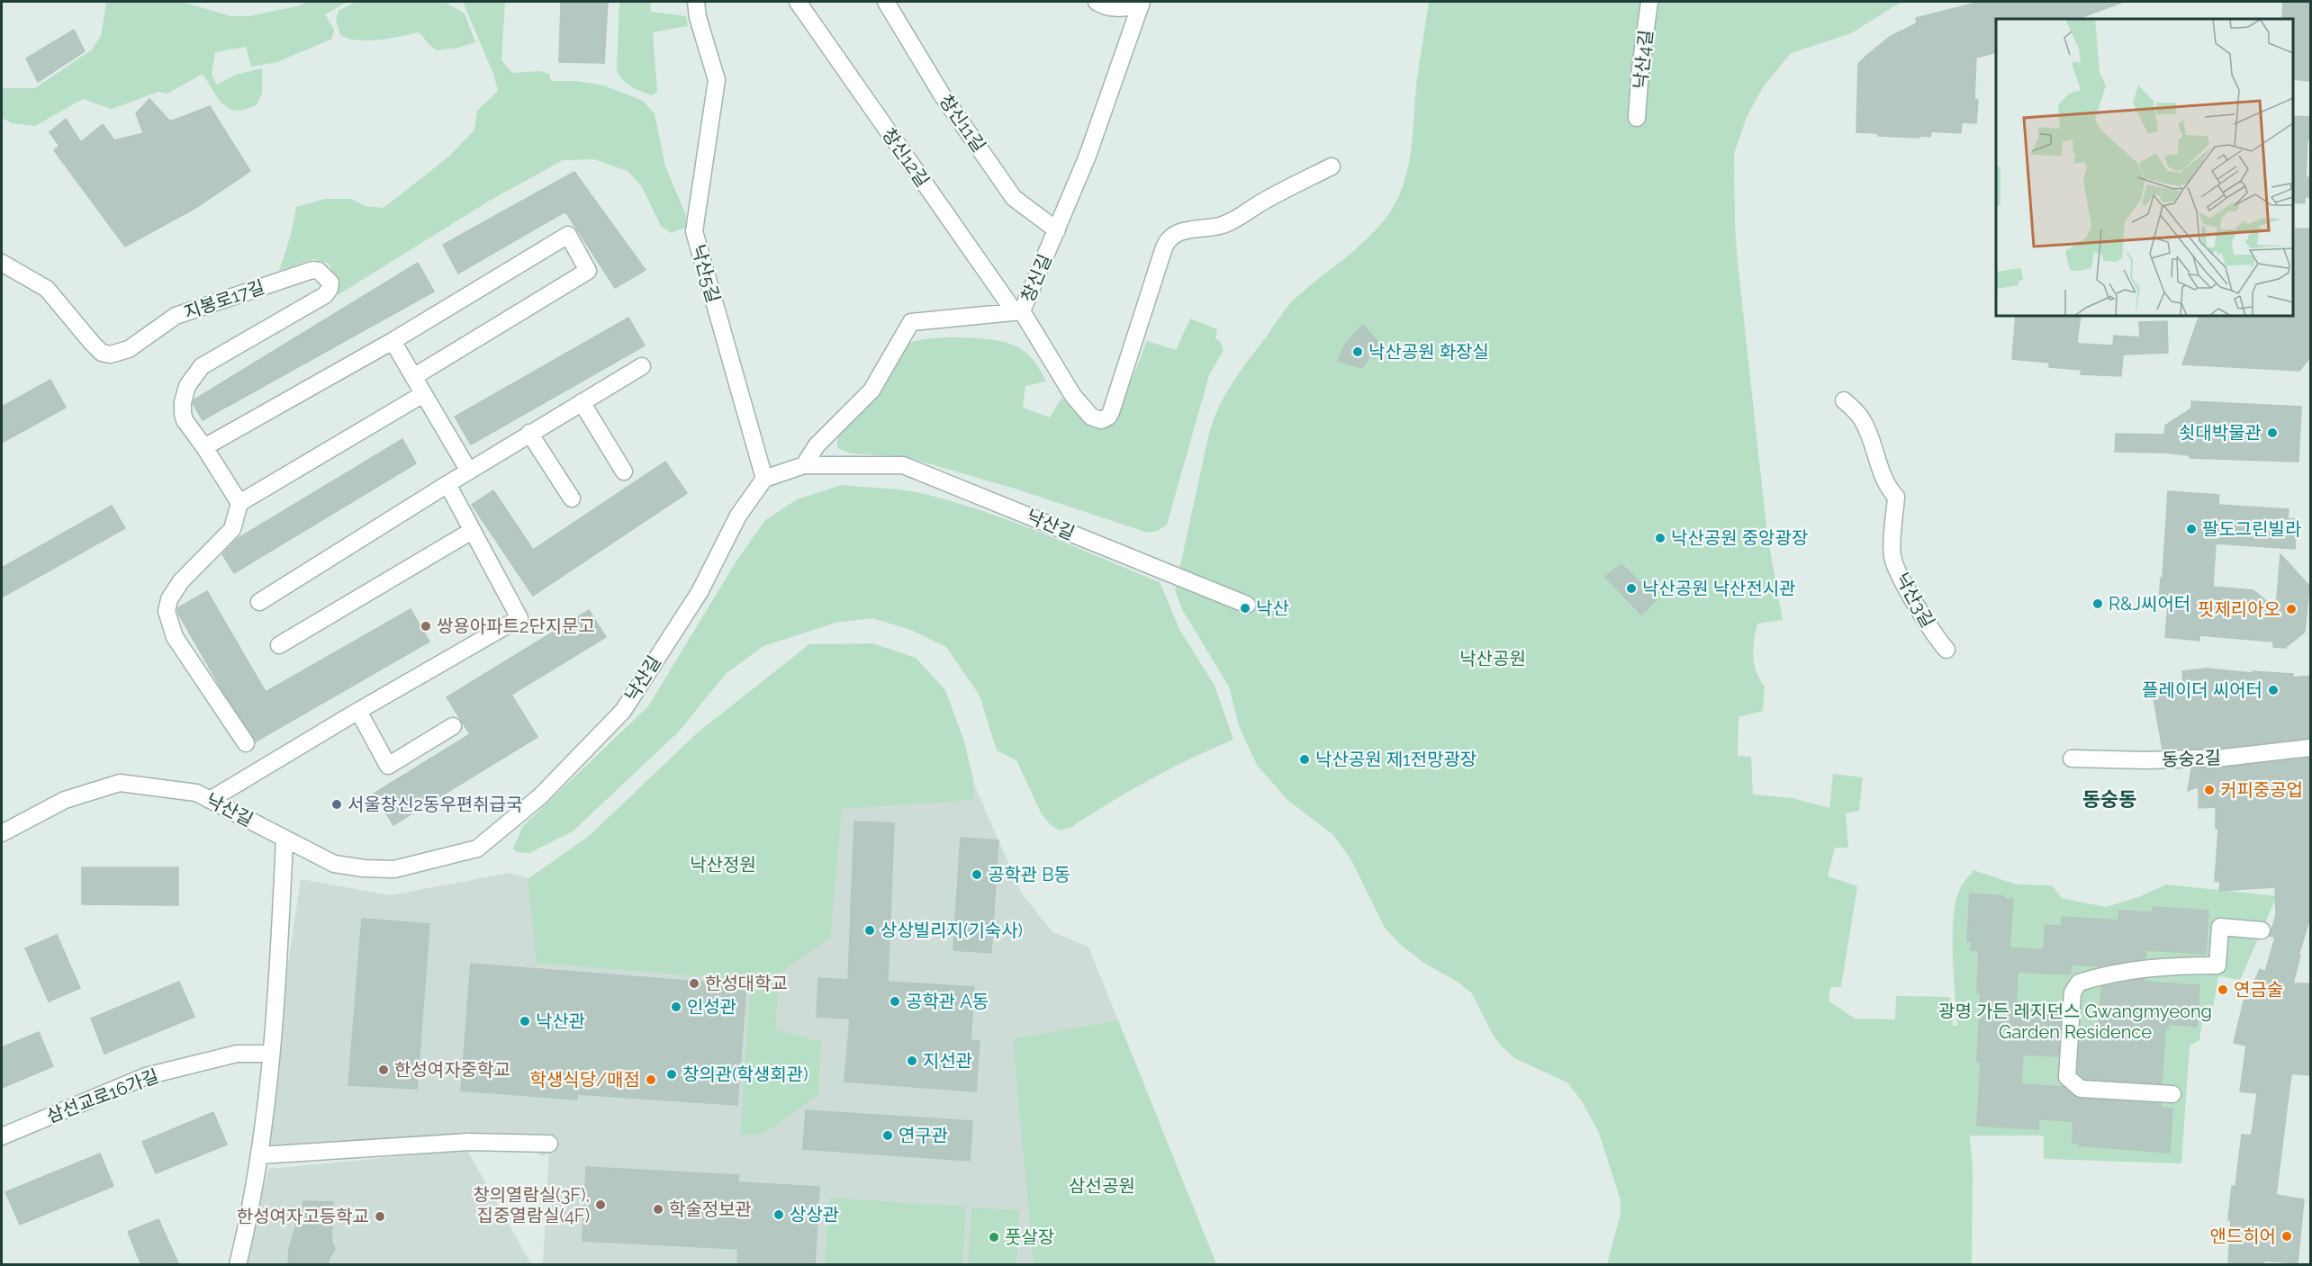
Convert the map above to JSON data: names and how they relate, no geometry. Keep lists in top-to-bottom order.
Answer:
{
  "streets": {
    "street": [
      "낙산4길",
      "창신11길",
      "창신12길",
      "낙산5길",
      "창신길",
      "지봉로17길",
      "낙산길",
      "낙산3길",
      "동숭2길",
      "삼선교로16가길"
    ]
  },
  "crossings": [
    ["창신11길", "창신길"],
    ["창신12길", "창신길"],
    ["낙산5길", "낙산길"],
    ["창신길", "낙산길"]
  ],
  "districts": ["동숭동"],
  "parks": [
    "낙산공원",
    "낙산정원",
    "광명 가든 레지던스 Gwangmyeong Garden Residence",
    "삼선공원"
  ],
  "places": [
    "낙산공원 화장실",
    "쇳대박물관",
    "팔도그린빌라",
    "낙산공원 중앙광장",
    "낙산공원 낙산전시관",
    "R&J씨어터",
    "낙산",
    "핏제리아오",
    "쌍용아파트2단지문고",
    "플레이더 씨어터",
    "낙산공원 제1전망광장",
    "커피중공업",
    "서울창신2동우편취급국",
    "공학관 B동",
    "상상빌리지(기숙사)",
    "한성대학교",
    "연금술",
    "공학관 A동",
    "인성관",
    "낙산관",
    "지선관",
    "한성여자중학교",
    "창의관(학생회관)",
    "학생식당/매점",
    "연구관",
    "창의열람실(3F), 집중열람실(4F)",
    "학술정보관",
    "상상관",
    "한성여자고등학교",
    "앤드히어",
    "풋살장"
  ]
}
